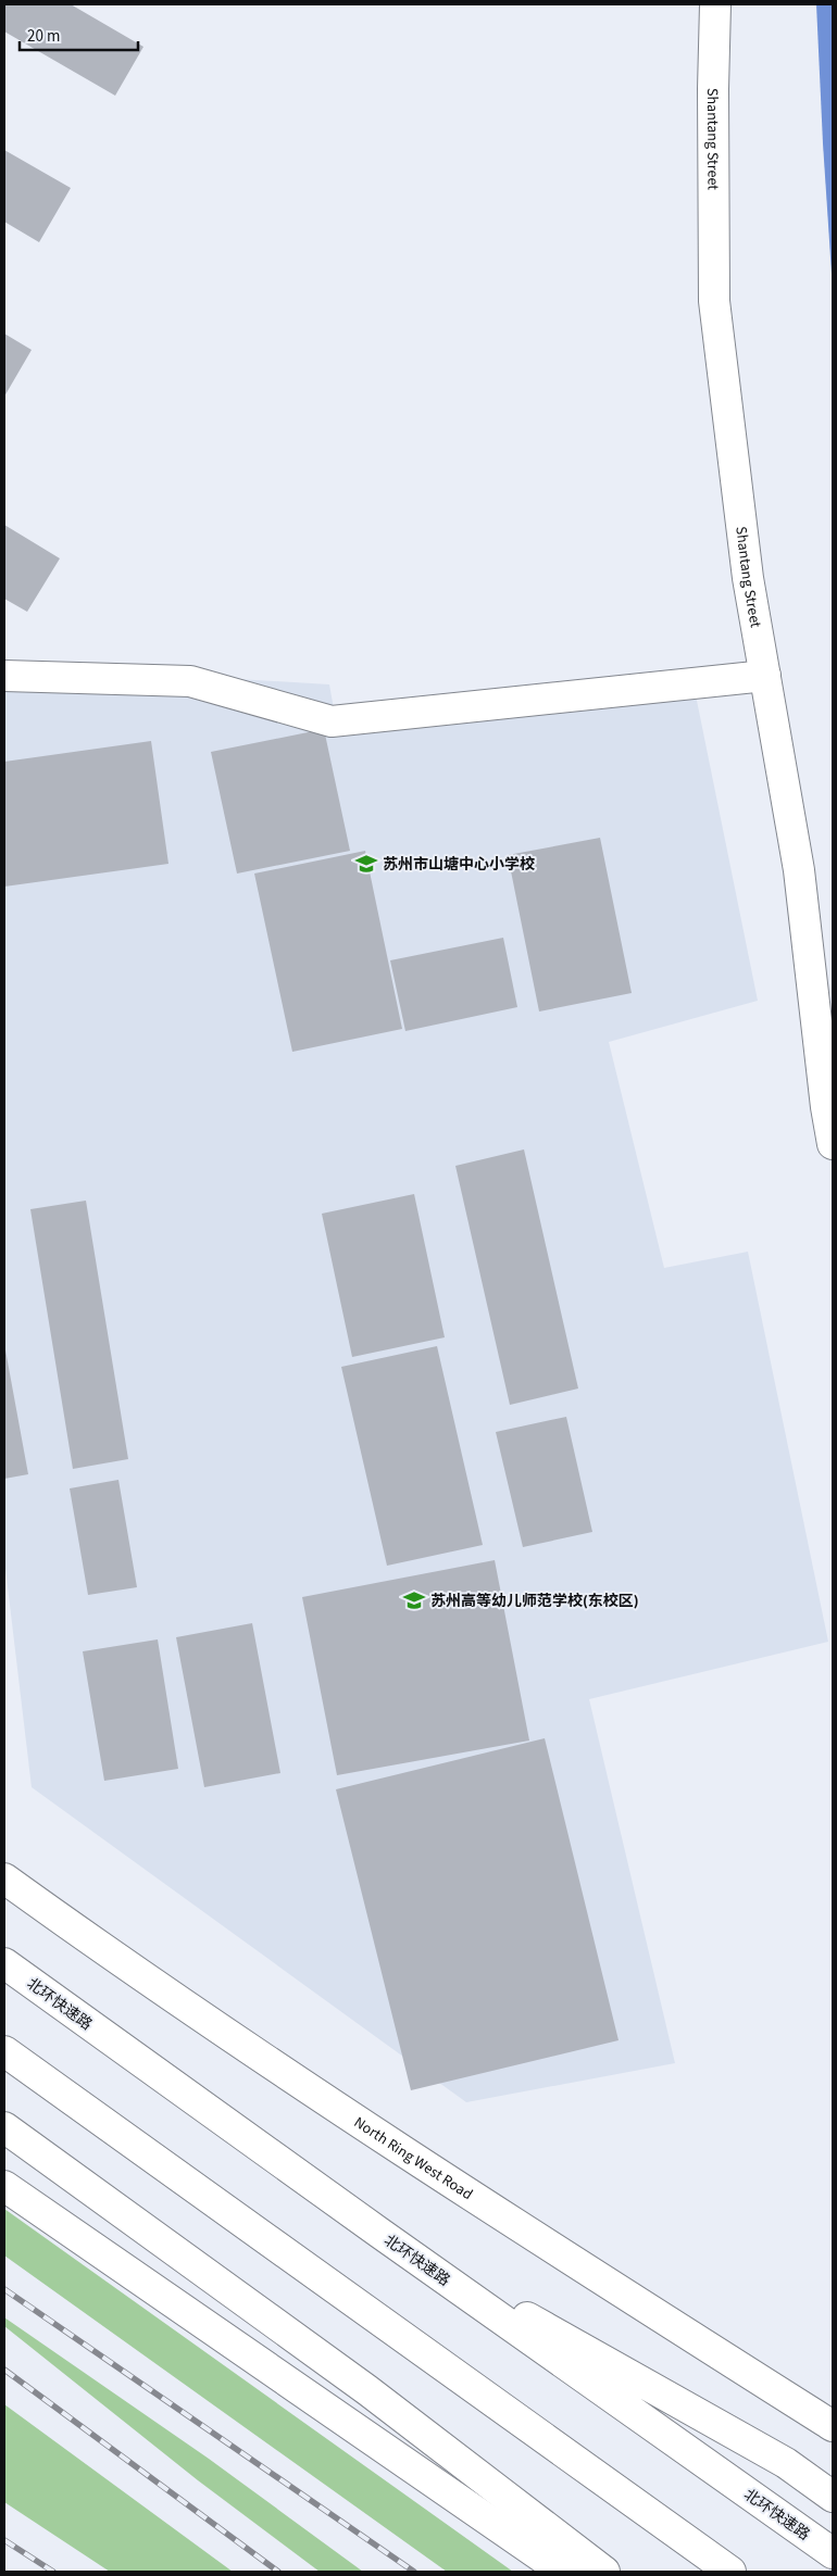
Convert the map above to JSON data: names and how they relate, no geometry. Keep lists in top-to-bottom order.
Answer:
{
  "streets": {
    "main road": ["Shantang Street", "北环快速路", "North Ring West Road"]
  },
  "places": {
    "school or university": ["苏州市山塘中心小学校", "苏州高等幼儿师范学校(东校区)"]
  },
  "scale_bar": "20 m"
}
